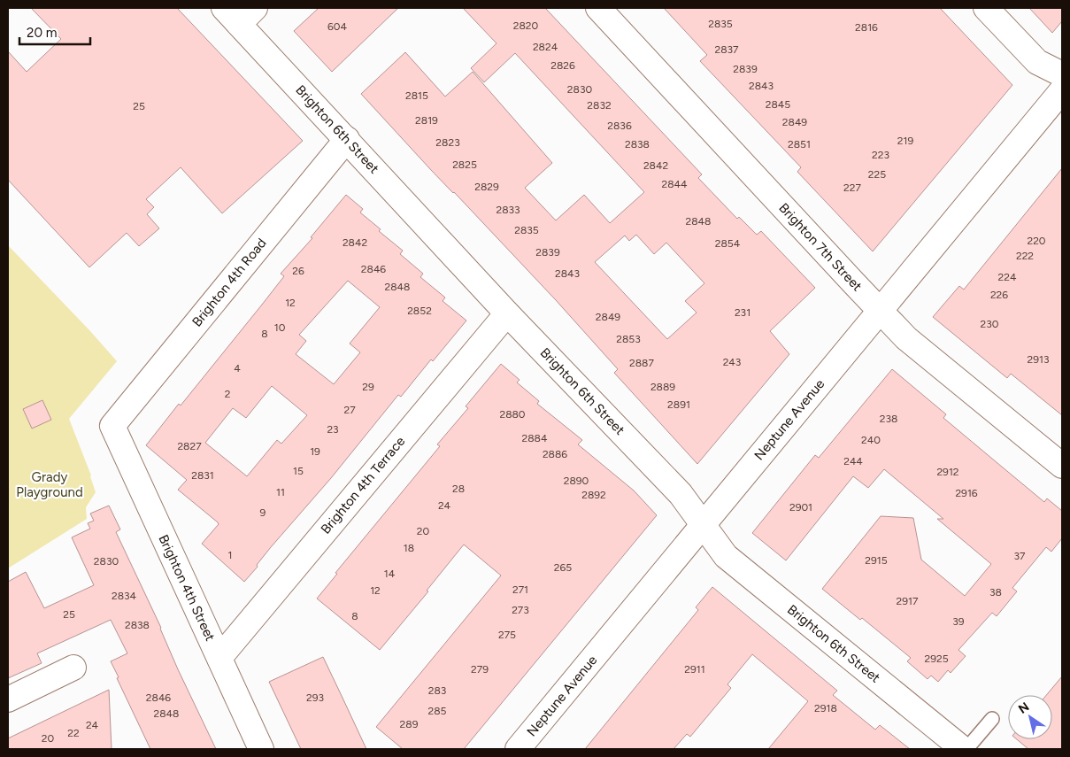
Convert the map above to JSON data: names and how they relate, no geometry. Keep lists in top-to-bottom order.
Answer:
{
  "streets": {
    "street": [
      "Brighton 6th Street",
      "Brighton 7th Street",
      "Brighton 4th Road",
      "Neptune Avenue",
      "Brighton 4th Terrace",
      "Brighton 4th Street"
    ]
  },
  "crossings": [
    ["Brighton 6th Street", "Brighton 4th Road"],
    ["Brighton 6th Street", "Neptune Avenue"],
    ["Brighton 6th Street", "Brighton 4th Terrace"],
    ["Brighton 7th Street", "Neptune Avenue"],
    ["Brighton 4th Road", "Brighton 4th Street"],
    ["Brighton 4th Terrace", "Brighton 4th Street"]
  ],
  "parks": ["Grady Playground"],
  "house_numbers": [
    "2835",
    "2820",
    "604",
    "2816",
    "2824",
    "2837",
    "2826",
    "2839",
    "2843",
    "2830",
    "2815",
    "2845",
    "2832",
    "25",
    "2819",
    "2849",
    "2836",
    "219",
    "2823",
    "2838",
    "2851",
    "223",
    "2825",
    "2842",
    "225",
    "2844",
    "2829",
    "227",
    "2833",
    "2848",
    "2835",
    "220",
    "2842",
    "2854",
    "2839",
    "222",
    "2846",
    "26",
    "2843",
    "224",
    "2848",
    "226",
    "12",
    "2852",
    "231",
    "2849",
    "230",
    "10",
    "8",
    "2853",
    "2913",
    "243",
    "2887",
    "4",
    "29",
    "2889",
    "2",
    "2891",
    "27",
    "2880",
    "238",
    "23",
    "2884",
    "240",
    "2827",
    "19",
    "2886",
    "244",
    "15",
    "2912",
    "2831",
    "2890",
    "28",
    "11",
    "2916",
    "2892",
    "24",
    "2901",
    "9",
    "20",
    "18",
    "1",
    "37",
    "2915",
    "2830",
    "265",
    "14",
    "271",
    "12",
    "38",
    "2834",
    "2917",
    "273",
    "25",
    "8",
    "39",
    "2838",
    "275",
    "2925",
    "279",
    "2911",
    "283",
    "2846",
    "293",
    "2918",
    "285",
    "2848",
    "289",
    "24",
    "22",
    "20"
  ],
  "scale_bar": "20 m",
  "north": "top left"
}
